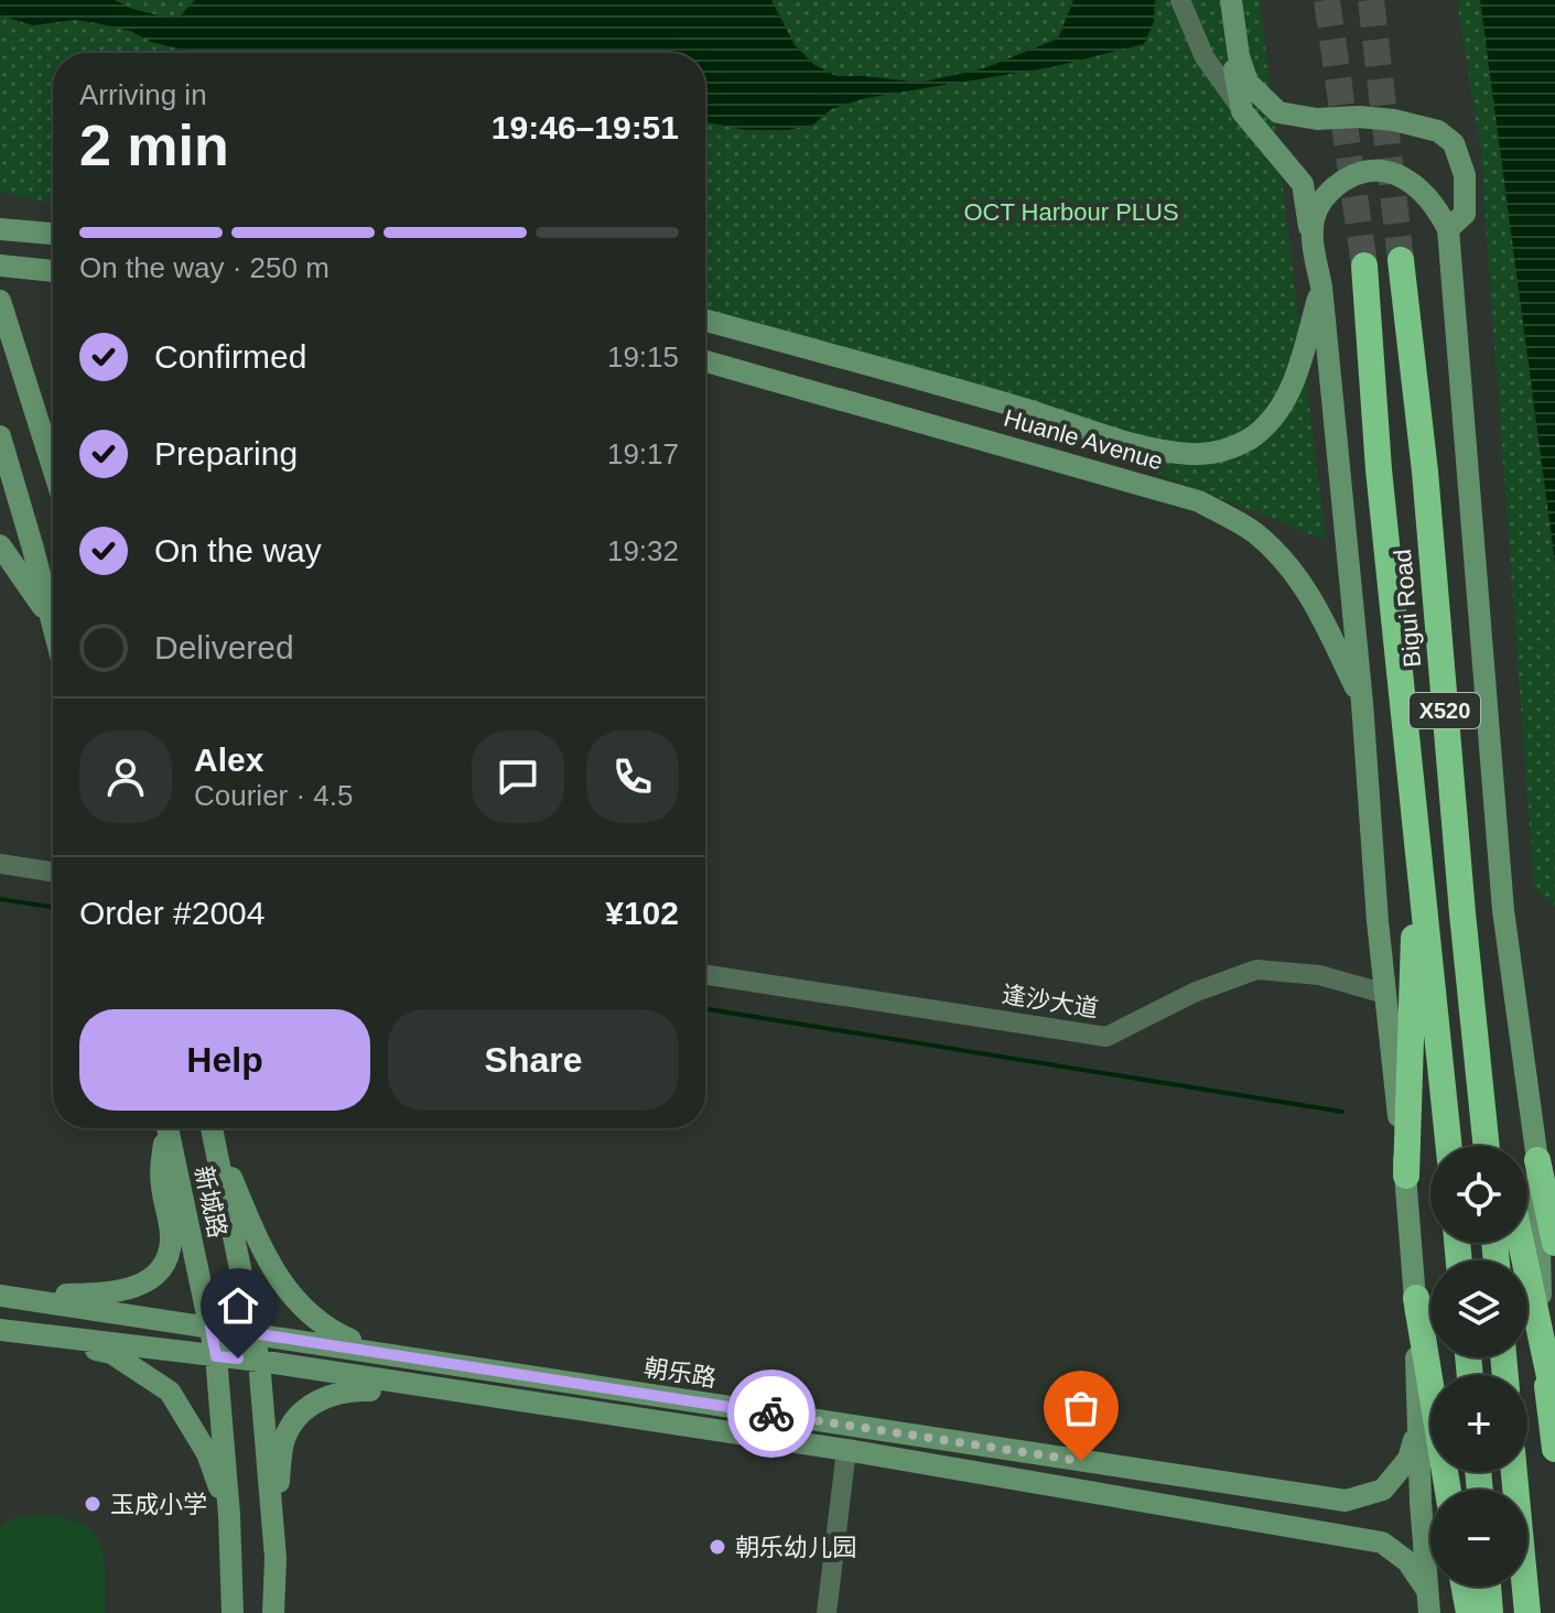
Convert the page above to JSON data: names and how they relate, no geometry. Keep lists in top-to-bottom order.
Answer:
{
  "streets": {
    "highway": ["Bigui Road", "X520"],
    "street": [
      "Huanle Avenue",
      "逢沙大道",
      "新城路",
      "朝乐路"
    ]
  },
  "crossings": [
    ["新城路", "朝乐路"]
  ],
  "parks": ["OCT Harbour PLUS"],
  "places": ["玉成小学", "朝乐幼儿园"],
  "page": {
    "heading": ["2 min", "Arriving in", "19:46–19:51"],
    "panel": [
      "Alex",
      "Courier · 4.5",
      "Order #2004",
      "¥102"
    ],
    "bar": "On the way · 250 m",
    "list": [
      ["Confirmed", "19:15"],
      ["Preparing", "19:17"],
      ["On the way", "19:32"],
      "Delivered"
    ],
    "buttons": ["Help", "Share"],
    "map_buttons": ["+", "−"]
  }
}
